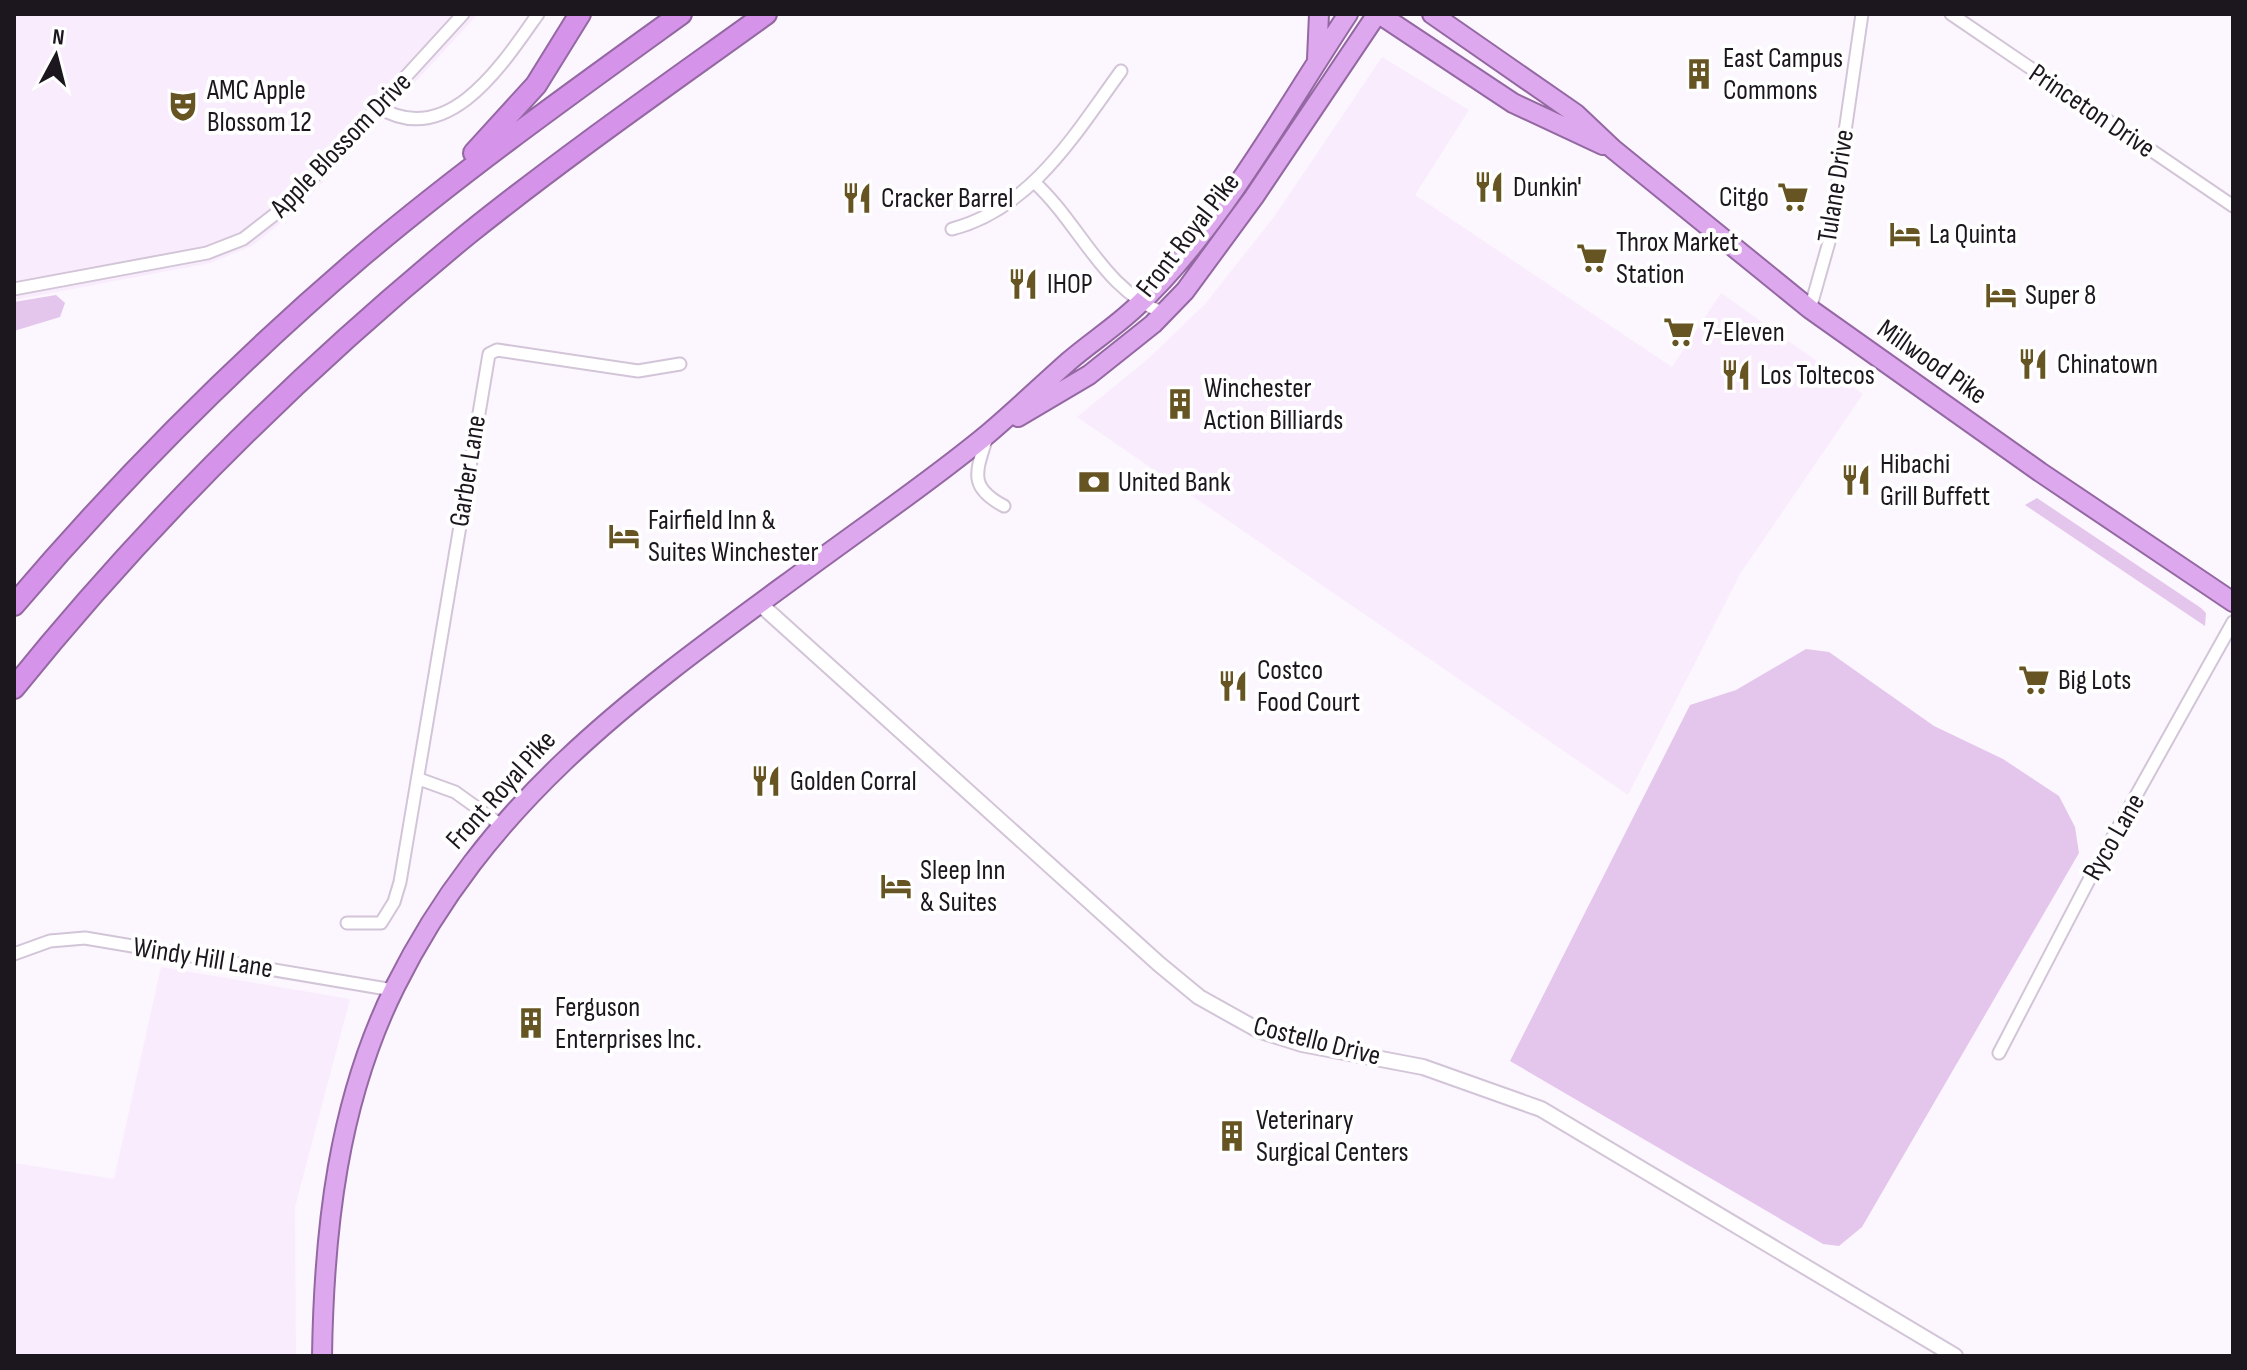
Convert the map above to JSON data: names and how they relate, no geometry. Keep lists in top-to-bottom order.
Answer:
{
  "streets": {
    "highway": ["Front Royal Pike", "Millwood Pike"],
    "street": [
      "Princeton Drive",
      "Apple Blossom Drive",
      "Tulane Drive",
      "Garber Lane",
      "Ryco Lane",
      "Windy Hill Lane",
      "Costello Drive"
    ]
  },
  "crossings": [
    ["Tulane Drive", "Millwood Pike"],
    ["Front Royal Pike", "Millwood Pike"],
    ["Front Royal Pike", "Windy Hill Lane"],
    ["Front Royal Pike", "Costello Drive"]
  ],
  "places": {
    "building": [
      "East Campus Commons",
      "Winchester Action Billiards",
      "Ferguson Enterprises Inc.",
      "Veterinary Surgical Centers"
    ],
    "theatre": ["AMC Apple Blossom 12"],
    "restaurant": [
      "Dunkin'",
      "Cracker Barrel",
      "IHOP",
      "Chinatown",
      "Los Toltecos",
      "Hibachi Grill Buffett",
      "Costco Food Court",
      "Golden Corral"
    ],
    "supermarket": [
      "Citgo",
      "Throx Market Station",
      "7-Eleven",
      "Big Lots"
    ],
    "hotel": [
      "La Quinta",
      "Super 8",
      "Fairfield Inn & Suites Winchester",
      "Sleep Inn & Suites"
    ],
    "bank": ["United Bank"]
  },
  "north": "top"
}
